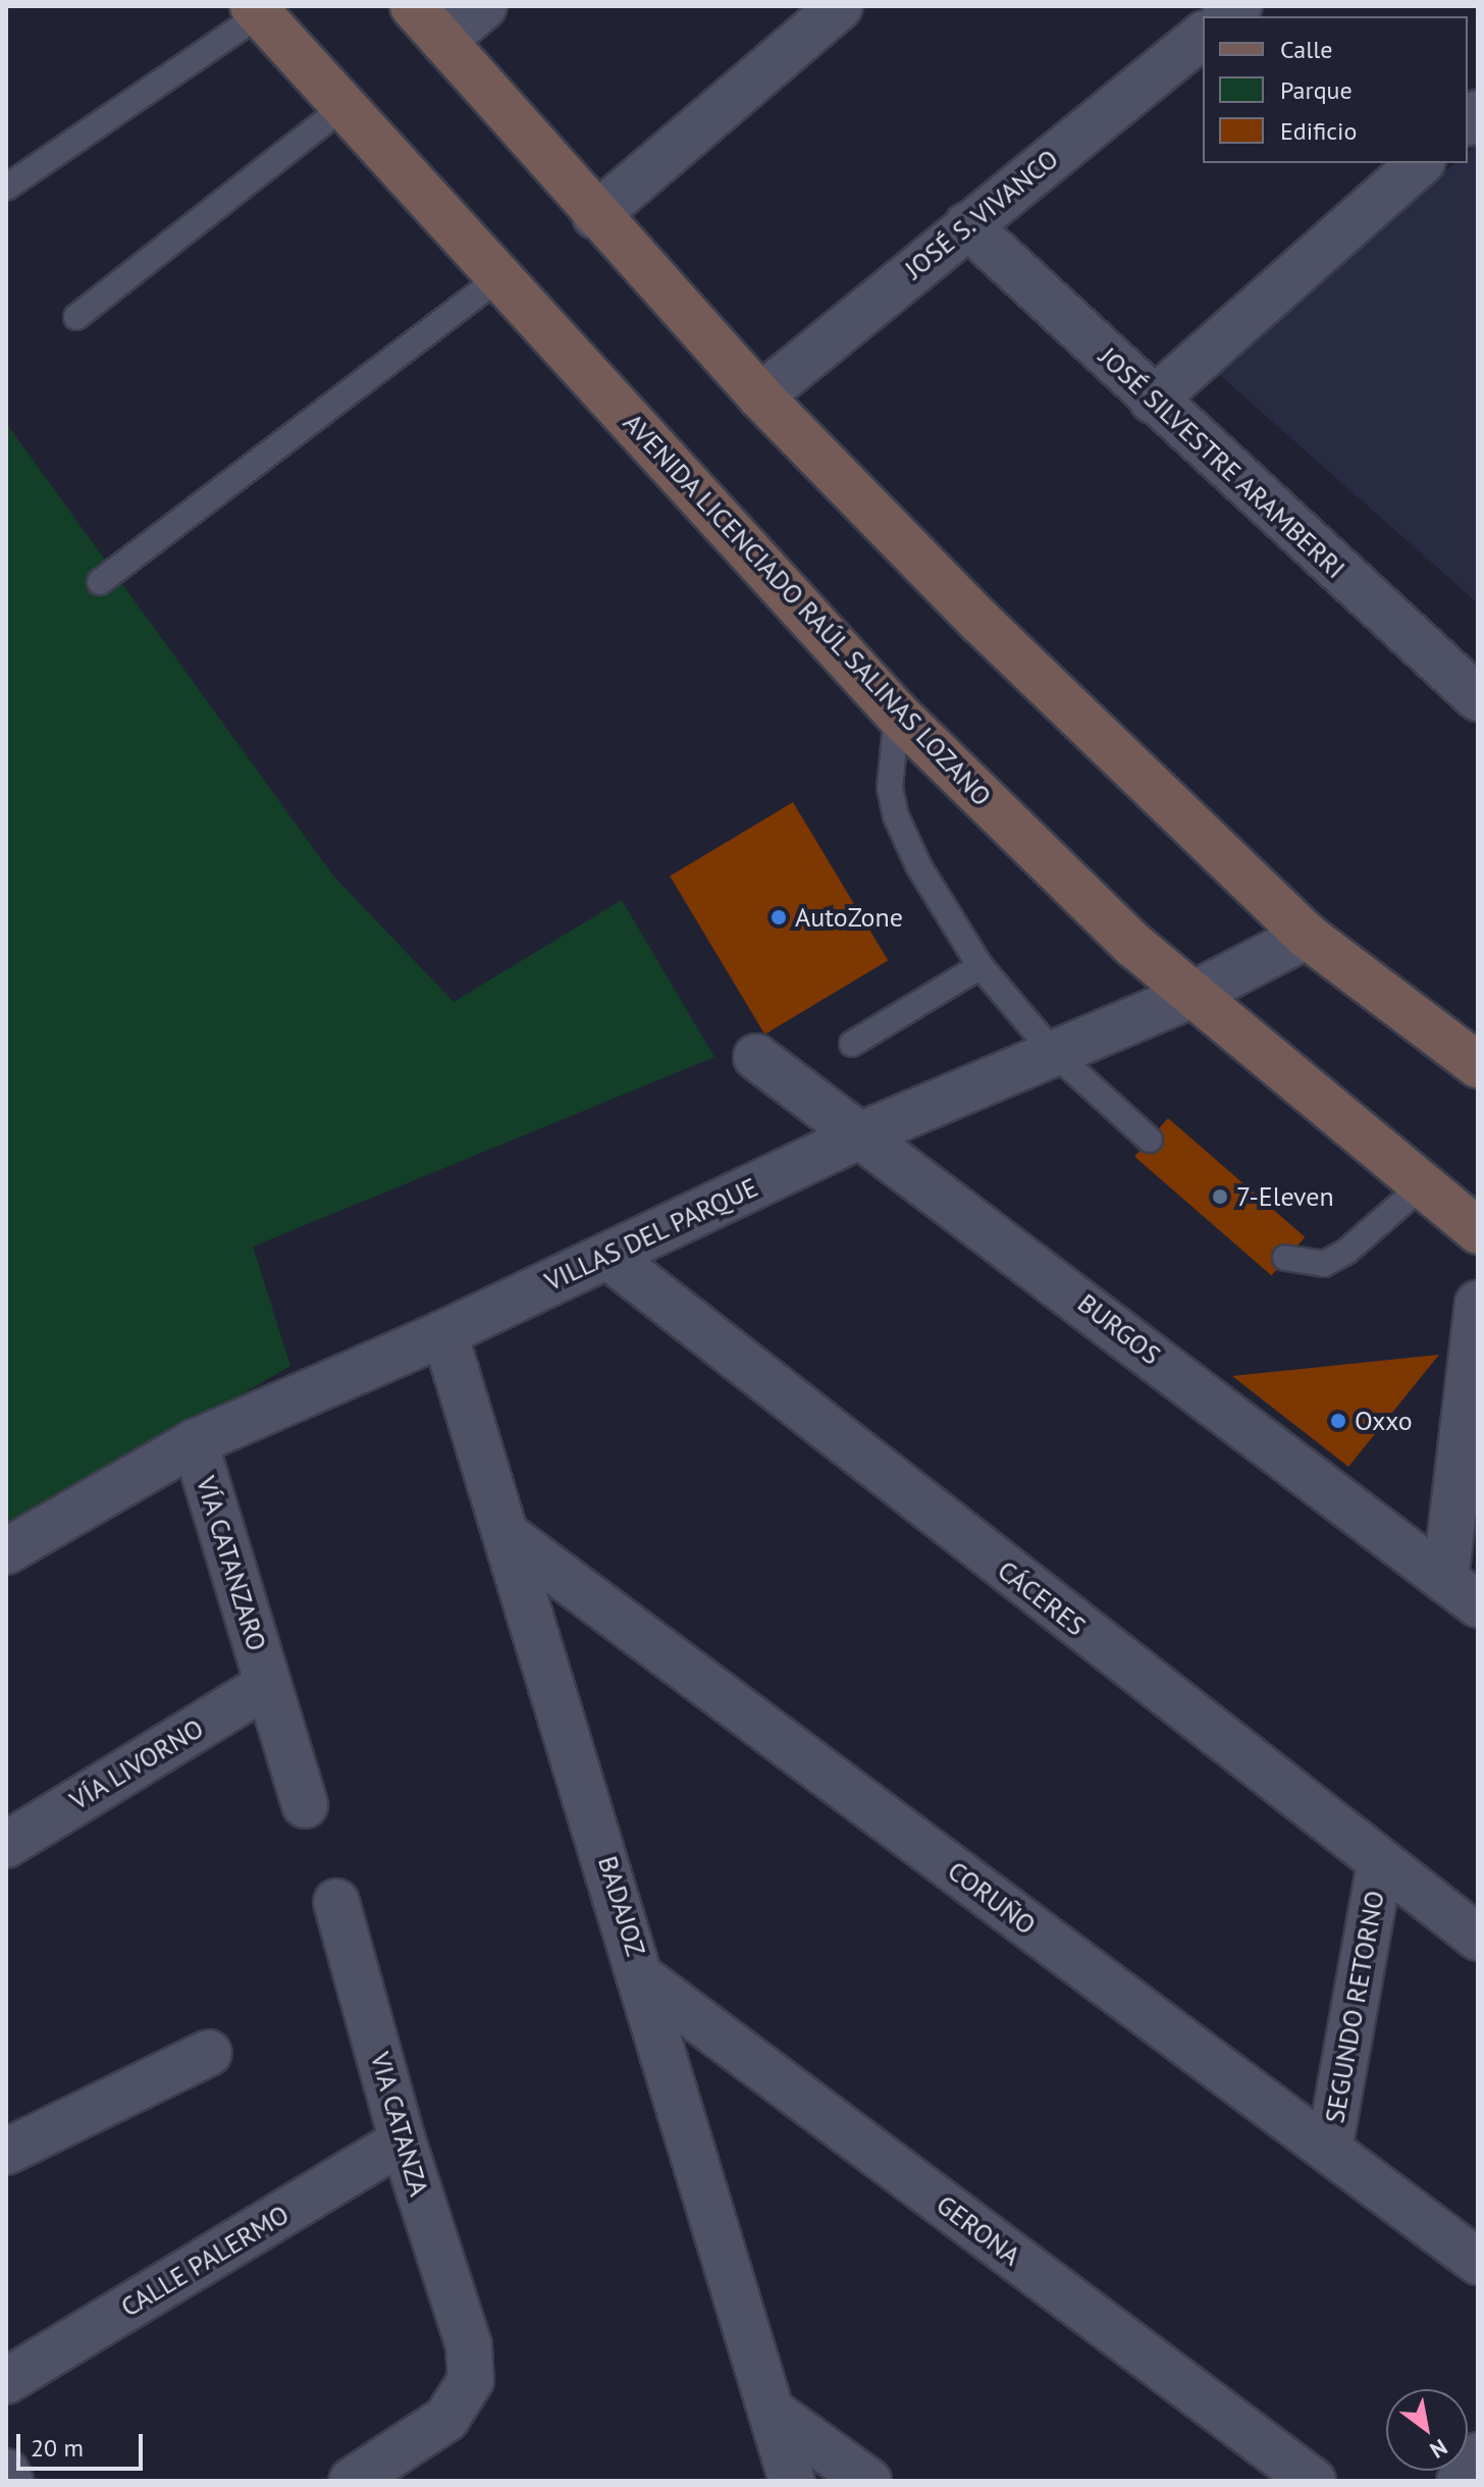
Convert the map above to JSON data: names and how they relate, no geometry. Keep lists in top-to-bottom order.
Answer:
{
  "streets": {
    "main road": ["AVENIDA LICENCIADO RAÚL SALINAS LOZANO"],
    "street": [
      "JOSÉ S. VIVANCO",
      "JOSÉ SILVESTRE ARAMBERRI",
      "VILLAS DEL PARQUE",
      "BURGOS",
      "VÍA CATANZARO",
      "CÁCERES",
      "VÍA LIVORNO",
      "CORUÑO",
      "BADAJOZ",
      "SEGUNDO RETORNO",
      "VIA CATANZA",
      "GERONA",
      "CALLE PALERMO"
    ]
  },
  "crossings": [
    ["JOSÉ S. VIVANCO", "JOSÉ SILVESTRE ARAMBERRI"],
    ["AVENIDA LICENCIADO RAÚL SALINAS LOZANO", "VILLAS DEL PARQUE"],
    ["VILLAS DEL PARQUE", "BURGOS"],
    ["VILLAS DEL PARQUE", "VÍA CATANZARO"],
    ["VILLAS DEL PARQUE", "CÁCERES"],
    ["VILLAS DEL PARQUE", "BADAJOZ"],
    ["VÍA CATANZARO", "VÍA LIVORNO"],
    ["CÁCERES", "SEGUNDO RETORNO"],
    ["CORUÑO", "BADAJOZ"],
    ["CORUÑO", "SEGUNDO RETORNO"],
    ["BADAJOZ", "GERONA"],
    ["VIA CATANZA", "CALLE PALERMO"]
  ],
  "places": ["AutoZone", "7-Eleven", "Oxxo"],
  "legend": ["Calle", "Parque", "Edificio"],
  "scale_bar": "20 m",
  "north": "bottom right"
}
